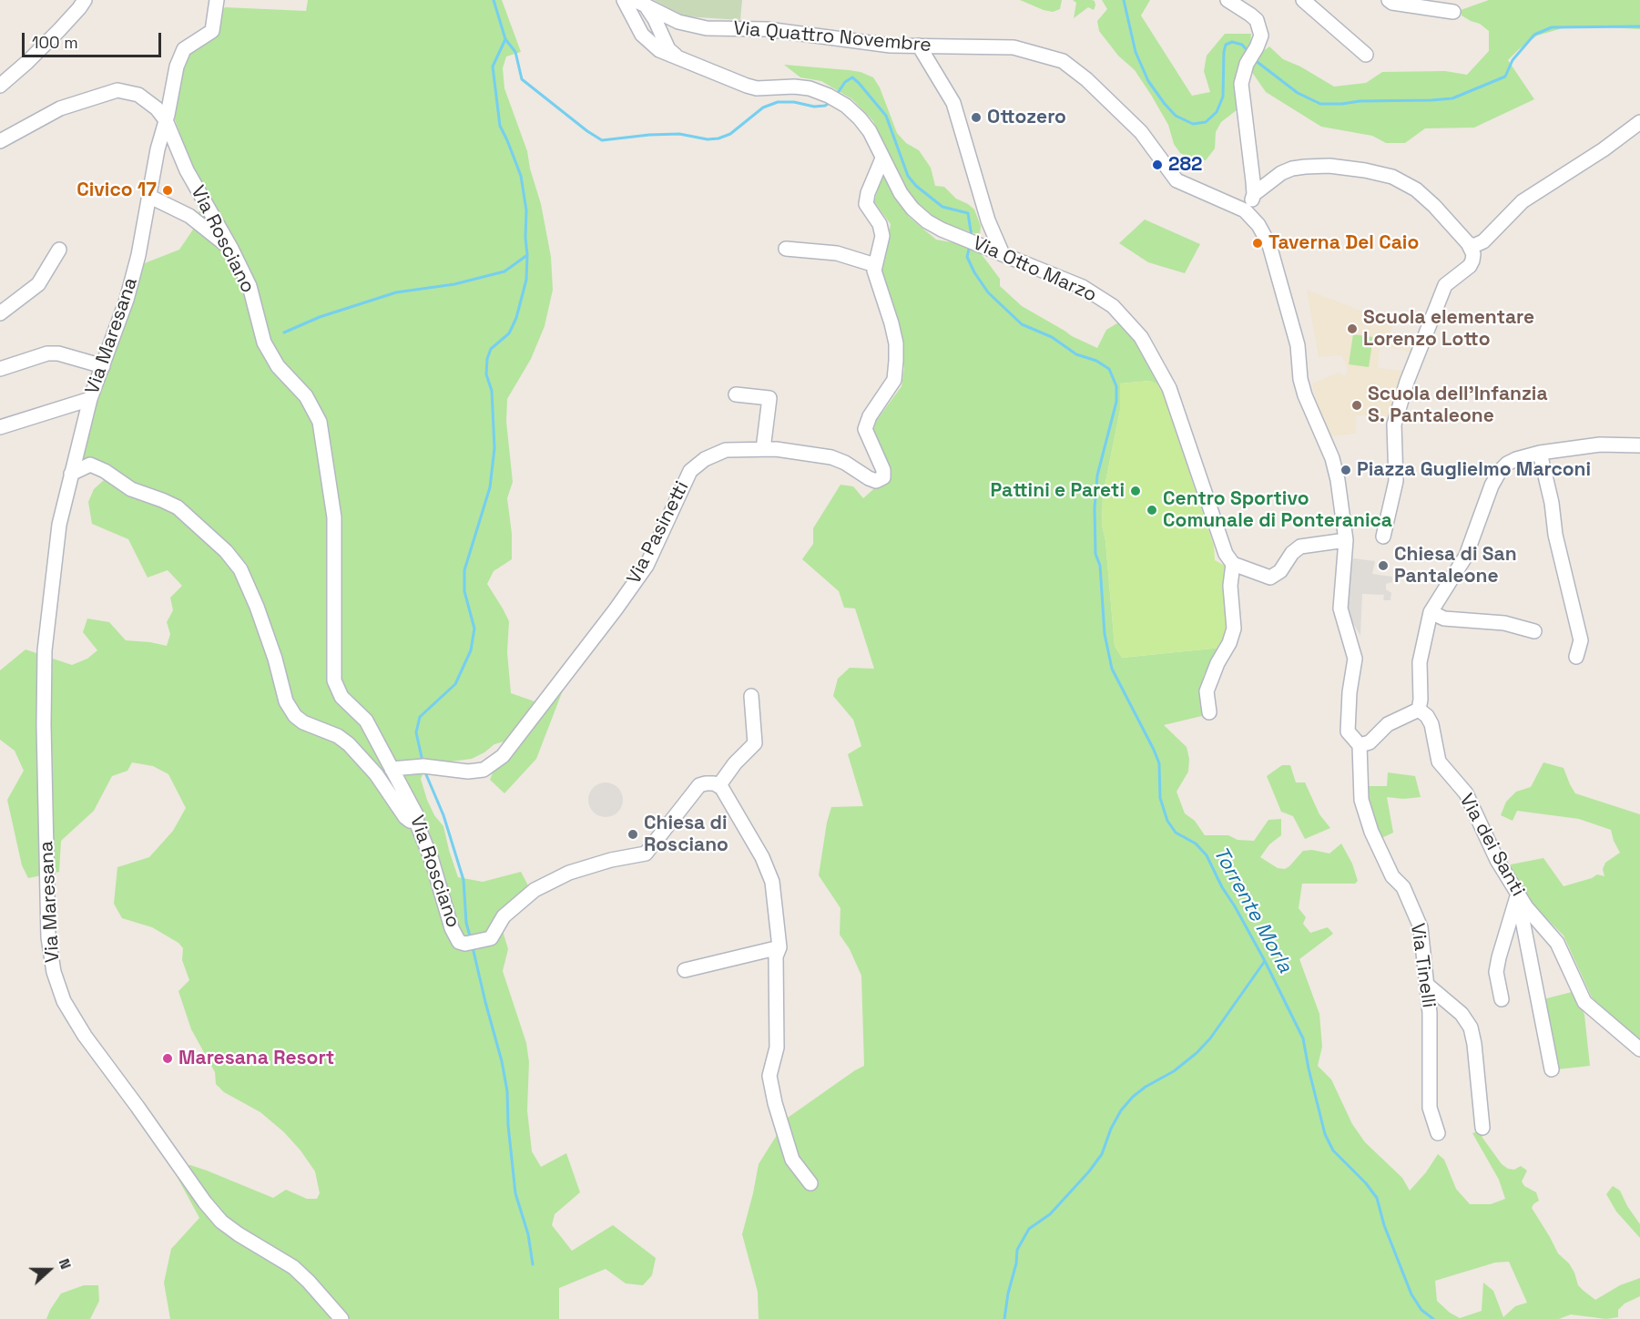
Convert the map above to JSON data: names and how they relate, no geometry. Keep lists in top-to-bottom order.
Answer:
{
  "streets": {
    "street": [
      "Via Quattro Novembre",
      "Via Rosciano",
      "Via Otto Marzo",
      "Via Maresana",
      "Via Pasinetti",
      "Via dei Santi",
      "Via Tinelli"
    ]
  },
  "crossings": [
    ["Via Quattro Novembre", "Via Otto Marzo"],
    ["Via Quattro Novembre", "Via Tinelli"],
    ["Via Rosciano", "Via Maresana"],
    ["Via Rosciano", "Via Pasinetti"],
    ["Via Otto Marzo", "Via Pasinetti"]
  ],
  "water": ["Torrente Morla"],
  "places": [
    "Ottozero",
    "282",
    "Civico 17",
    "Taverna Del Caio",
    "Scuola elementare Lorenzo Lotto",
    "Scuola dell'Infanzia S. Pantaleone",
    "Piazza Guglielmo Marconi",
    "Pattini e Pareti",
    "Centro Sportivo Comunale di Ponteranica",
    "Chiesa di San Pantaleone",
    "Chiesa di Rosciano",
    "Maresana Resort"
  ],
  "scale_bar": "100 m",
  "north": "right"
}
